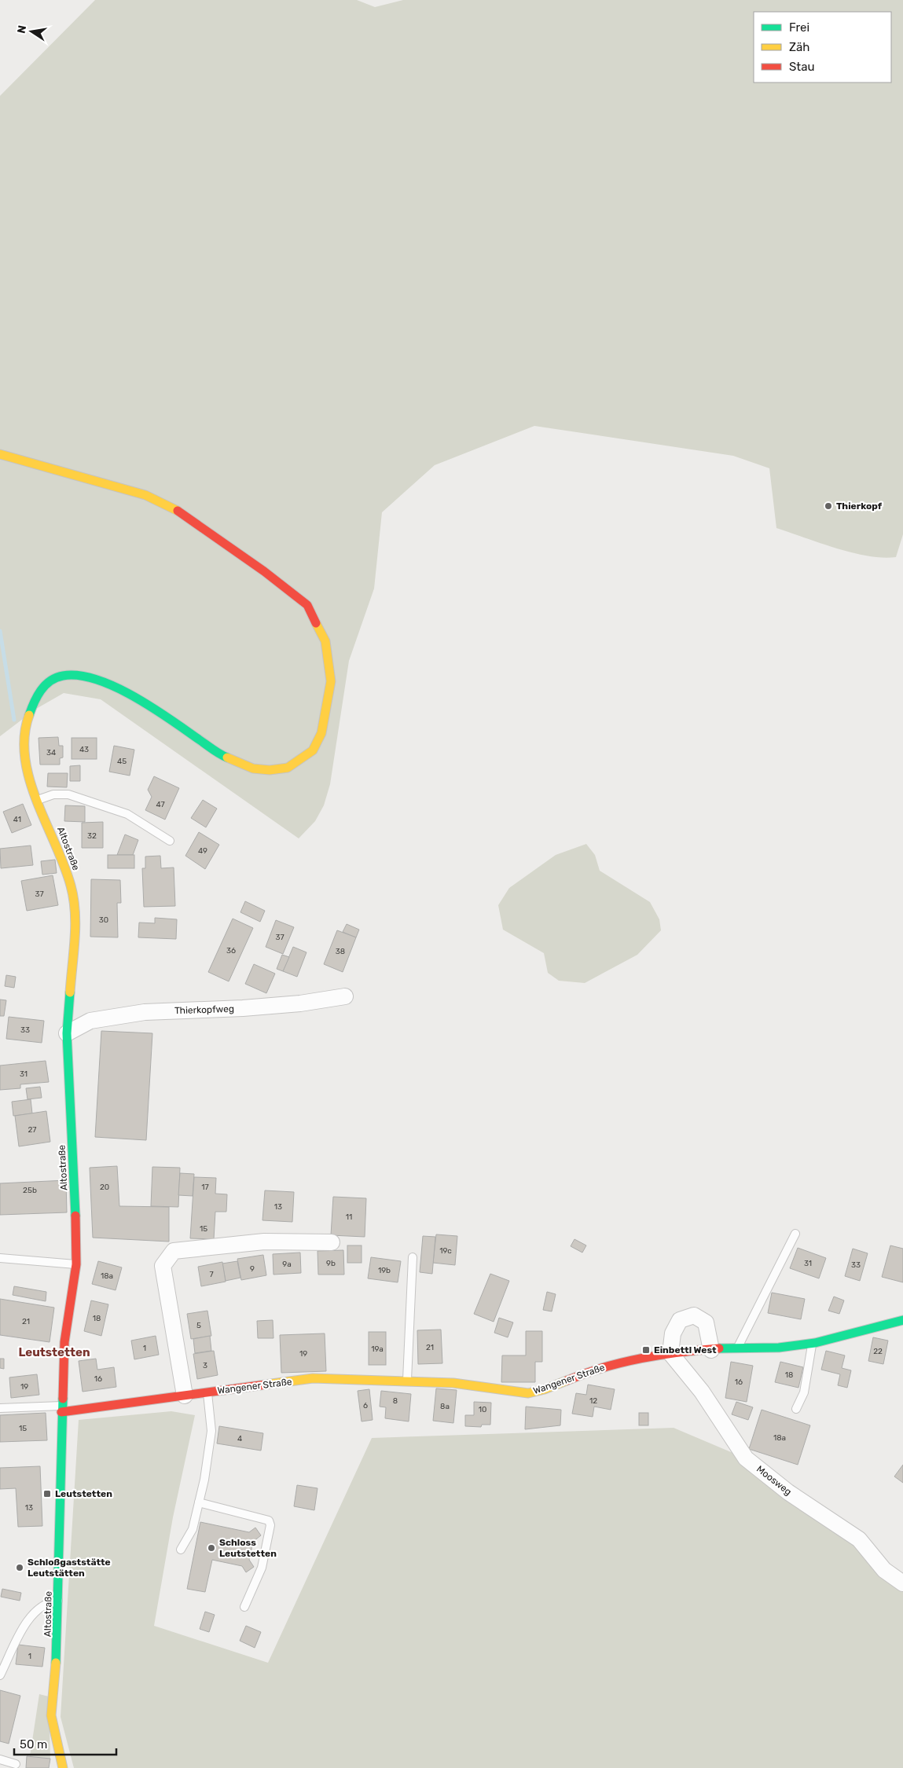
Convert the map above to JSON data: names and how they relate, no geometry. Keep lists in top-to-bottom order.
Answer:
{
  "streets": {
    "street": [
      "Altostraße",
      "Thierkopfweg",
      "Wangener Straße",
      "Moosweg"
    ]
  },
  "crossings": [
    ["Altostraße", "Thierkopfweg"],
    ["Altostraße", "Wangener Straße"],
    ["Wangener Straße", "Moosweg"]
  ],
  "districts": ["Leutstetten"],
  "places": {
    "other": ["Thierkopf", "Schloss Leutstetten", "Schloßgaststätte Leutstätten"],
    "transit": ["Einbettl West", "Leutstetten"]
  },
  "house_numbers": [
    "43",
    "34",
    "45",
    "47",
    "41",
    "32",
    "49",
    "37",
    "30",
    "37",
    "36",
    "38",
    "33",
    "31",
    "27",
    "20",
    "17",
    "25b",
    "13",
    "11",
    "15",
    "19c",
    "9b",
    "31",
    "9a",
    "33",
    "9",
    "19b",
    "7",
    "18a",
    "18",
    "21",
    "5",
    "21",
    "1",
    "19a",
    "22",
    "19",
    "3",
    "18",
    "16",
    "16",
    "19",
    "8",
    "12",
    "6",
    "8a",
    "10",
    "15",
    "18a",
    "4",
    "13",
    "1"
  ],
  "legend": ["Frei", "Zäh", "Stau"],
  "scale_bar": "50 m",
  "north": "left"
}
